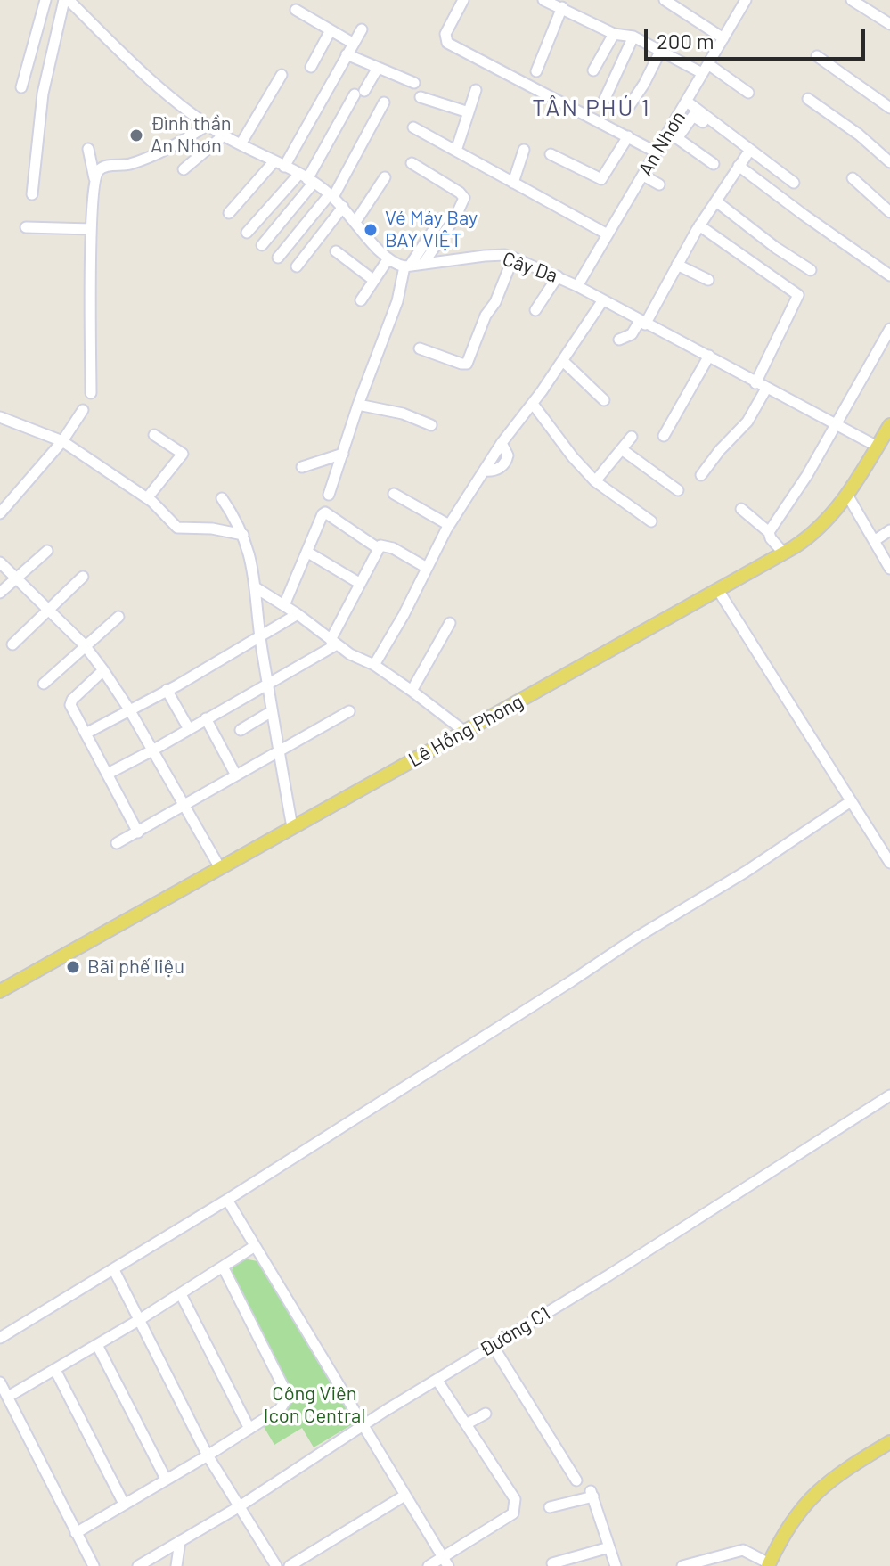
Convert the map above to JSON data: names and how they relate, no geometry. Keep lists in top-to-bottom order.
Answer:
{
  "streets": {
    "main road": ["Lê Hồng Phong"],
    "street": ["An Nhơn", "Cây Da", "Đường C1"]
  },
  "crossings": [
    ["An Nhơn", "Cây Da"],
    ["Cây Da", "Lê Hồng Phong"]
  ],
  "districts": ["TÂN PHÚ 1"],
  "parks": ["Công Viên Icon Central"],
  "places": ["Đình thần An Nhơn", "Vé Máy Bay BAY VIỆT", "Bãi phế liệu"],
  "scale_bar": "200 m"
}
